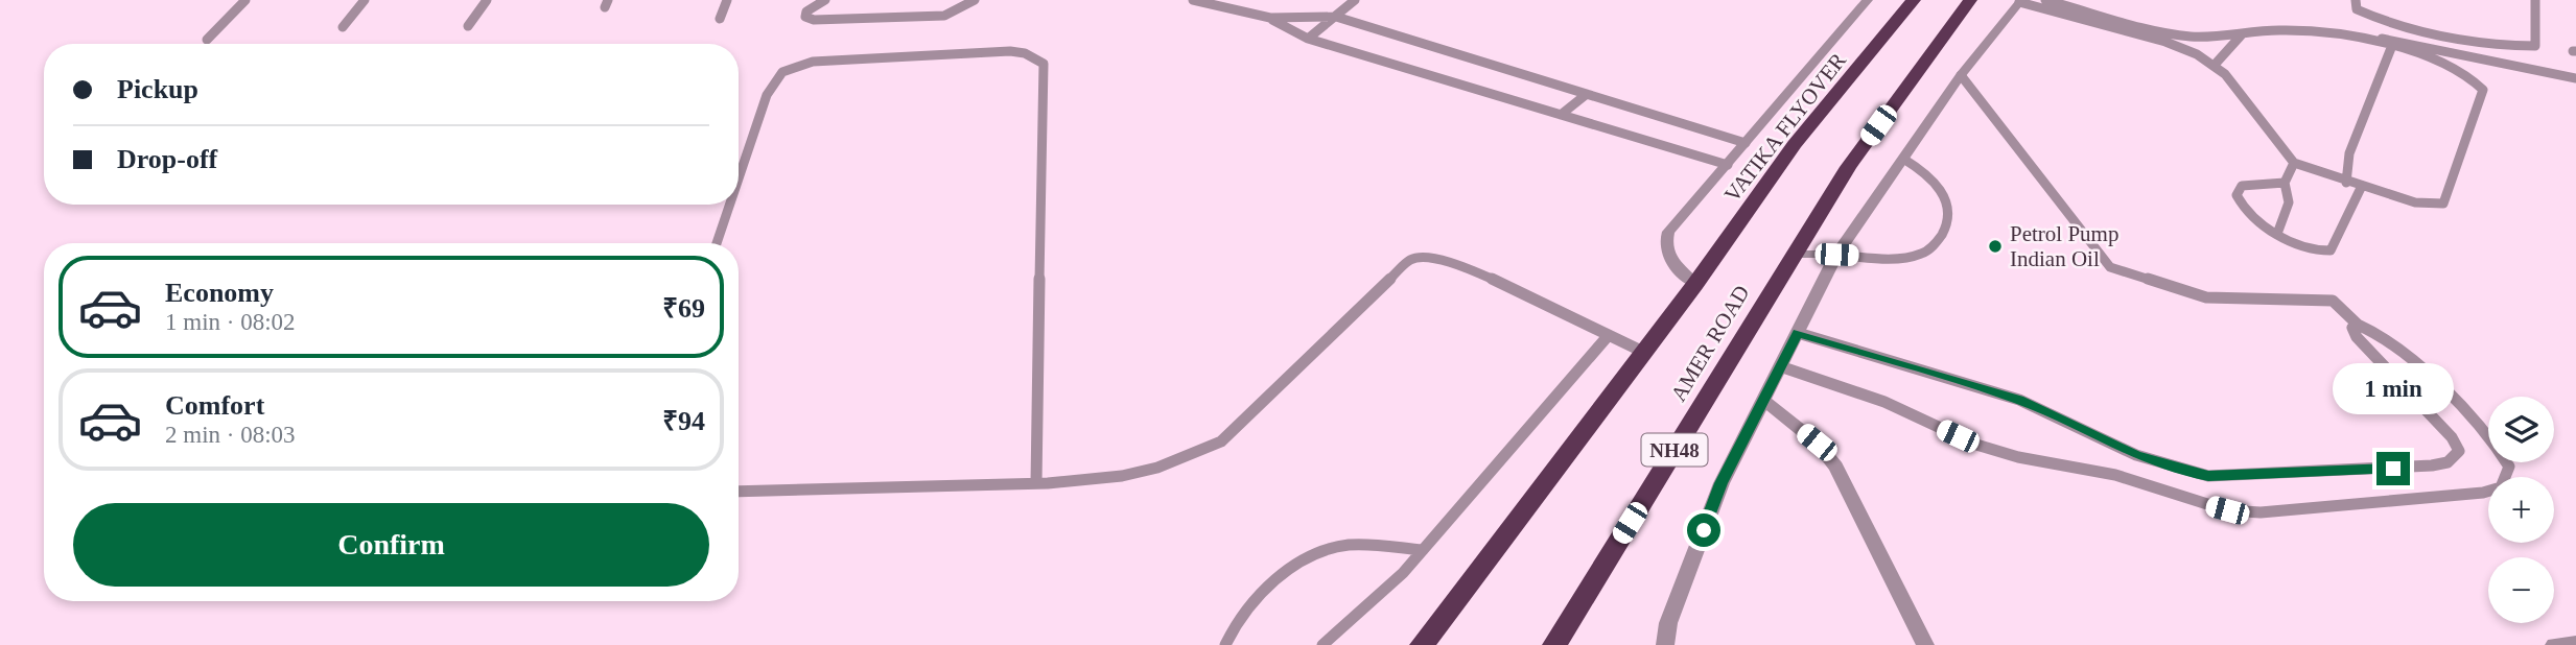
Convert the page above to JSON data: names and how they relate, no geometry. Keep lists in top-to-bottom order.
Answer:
{
  "streets": {
    "highway": ["VATIKA FLYOVER", "AMER ROAD", "NH48"]
  },
  "crossings": [
    ["AMER ROAD", "NH48"]
  ],
  "places": ["Petrol Pump Indian Oil"],
  "page": {
    "banner": ["Pickup", "Drop-off"],
    "list": [
      {
        "name": "Economy",
        "note": "1 min · 08:02",
        "value": "₹69"
      },
      {
        "name": "Comfort",
        "note": "2 min · 08:03",
        "value": "₹94"
      }
    ],
    "bubble": "1 min",
    "map_buttons": ["+", "−"],
    "buttons": "Confirm"
  }
}
